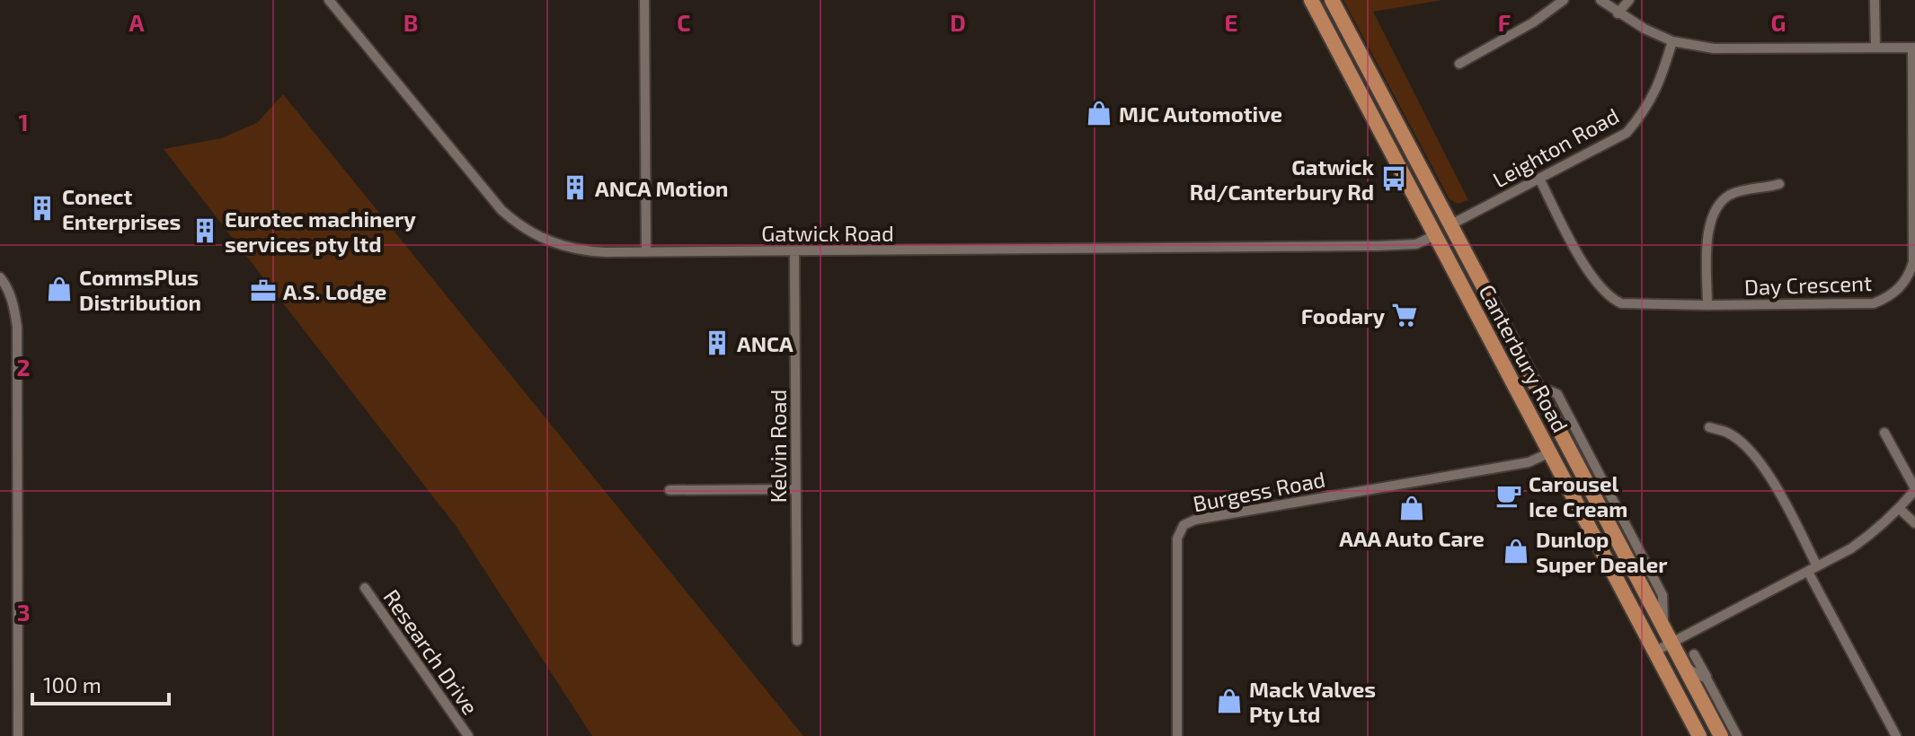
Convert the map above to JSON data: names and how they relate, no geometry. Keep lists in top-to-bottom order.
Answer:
{
  "streets": {
    "main road": ["Canterbury Road"],
    "street": [
      "Leighton Road",
      "Gatwick Road",
      "Day Crescent",
      "Kelvin Road",
      "Burgess Road",
      "Research Drive"
    ]
  },
  "crossings": [
    ["Leighton Road", "Day Crescent"],
    ["Leighton Road", "Canterbury Road"],
    ["Gatwick Road", "Canterbury Road"],
    ["Gatwick Road", "Kelvin Road"],
    ["Canterbury Road", "Burgess Road"]
  ],
  "places": {
    "shop": [
      "MJC Automotive",
      "CommsPlus Distribution",
      "AAA Auto Care",
      "Dunlop Super Dealer",
      "Mack Valves Pty Ltd"
    ],
    "bus stop": ["Gatwick Rd/Canterbury Rd"],
    "building": [
      "ANCA Motion",
      "Conect Enterprises",
      "Eurotec machinery services pty ltd",
      "ANCA"
    ],
    "office": ["A.S. Lodge"],
    "supermarket": ["Foodary"],
    "cafe": ["Carousel Ice Cream"]
  },
  "scale_bar": "100 m",
  "grid": {
    "columns": [
      "A",
      "B",
      "C",
      "D",
      "E",
      "F",
      "G"
    ],
    "rows": ["1", "2", "3"]
  }
}
